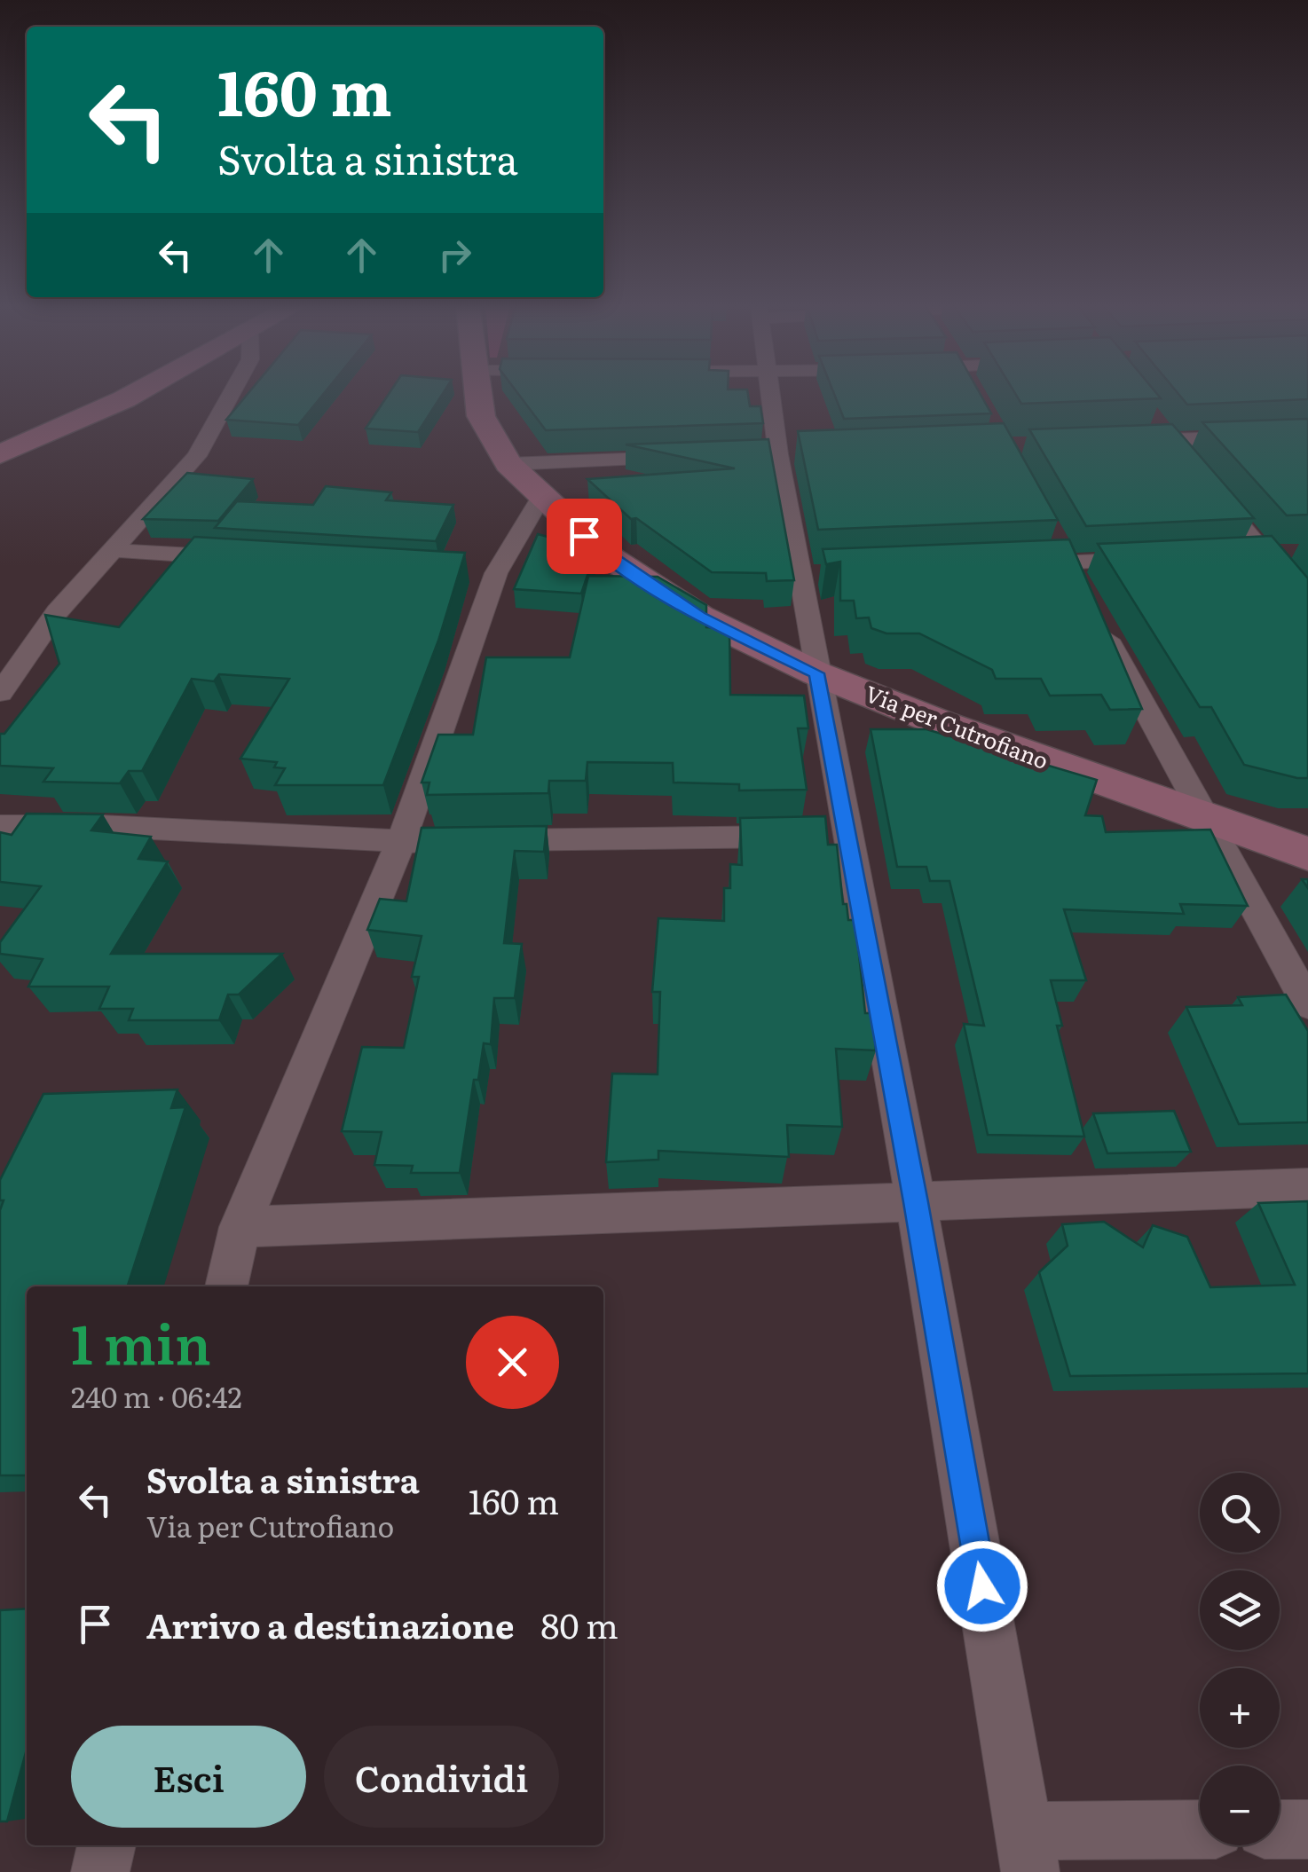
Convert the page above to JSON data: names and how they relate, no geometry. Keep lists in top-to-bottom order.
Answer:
{
  "streets": {
    "main road": ["Via per Cutrofiano"]
  },
  "page": {
    "turn": ["160 m", "Svolta a sinistra"],
    "heading": ["1 min", "240 m · 06:42"],
    "list": [
      {
        "name": "Svolta a sinistra",
        "note": "Via per Cutrofiano",
        "value": "160 m"
      },
      {
        "name": "Arrivo a destinazione",
        "value": "80 m"
      }
    ],
    "map_buttons": ["+", "−"],
    "buttons": ["Esci", "Condividi"]
  }
}
